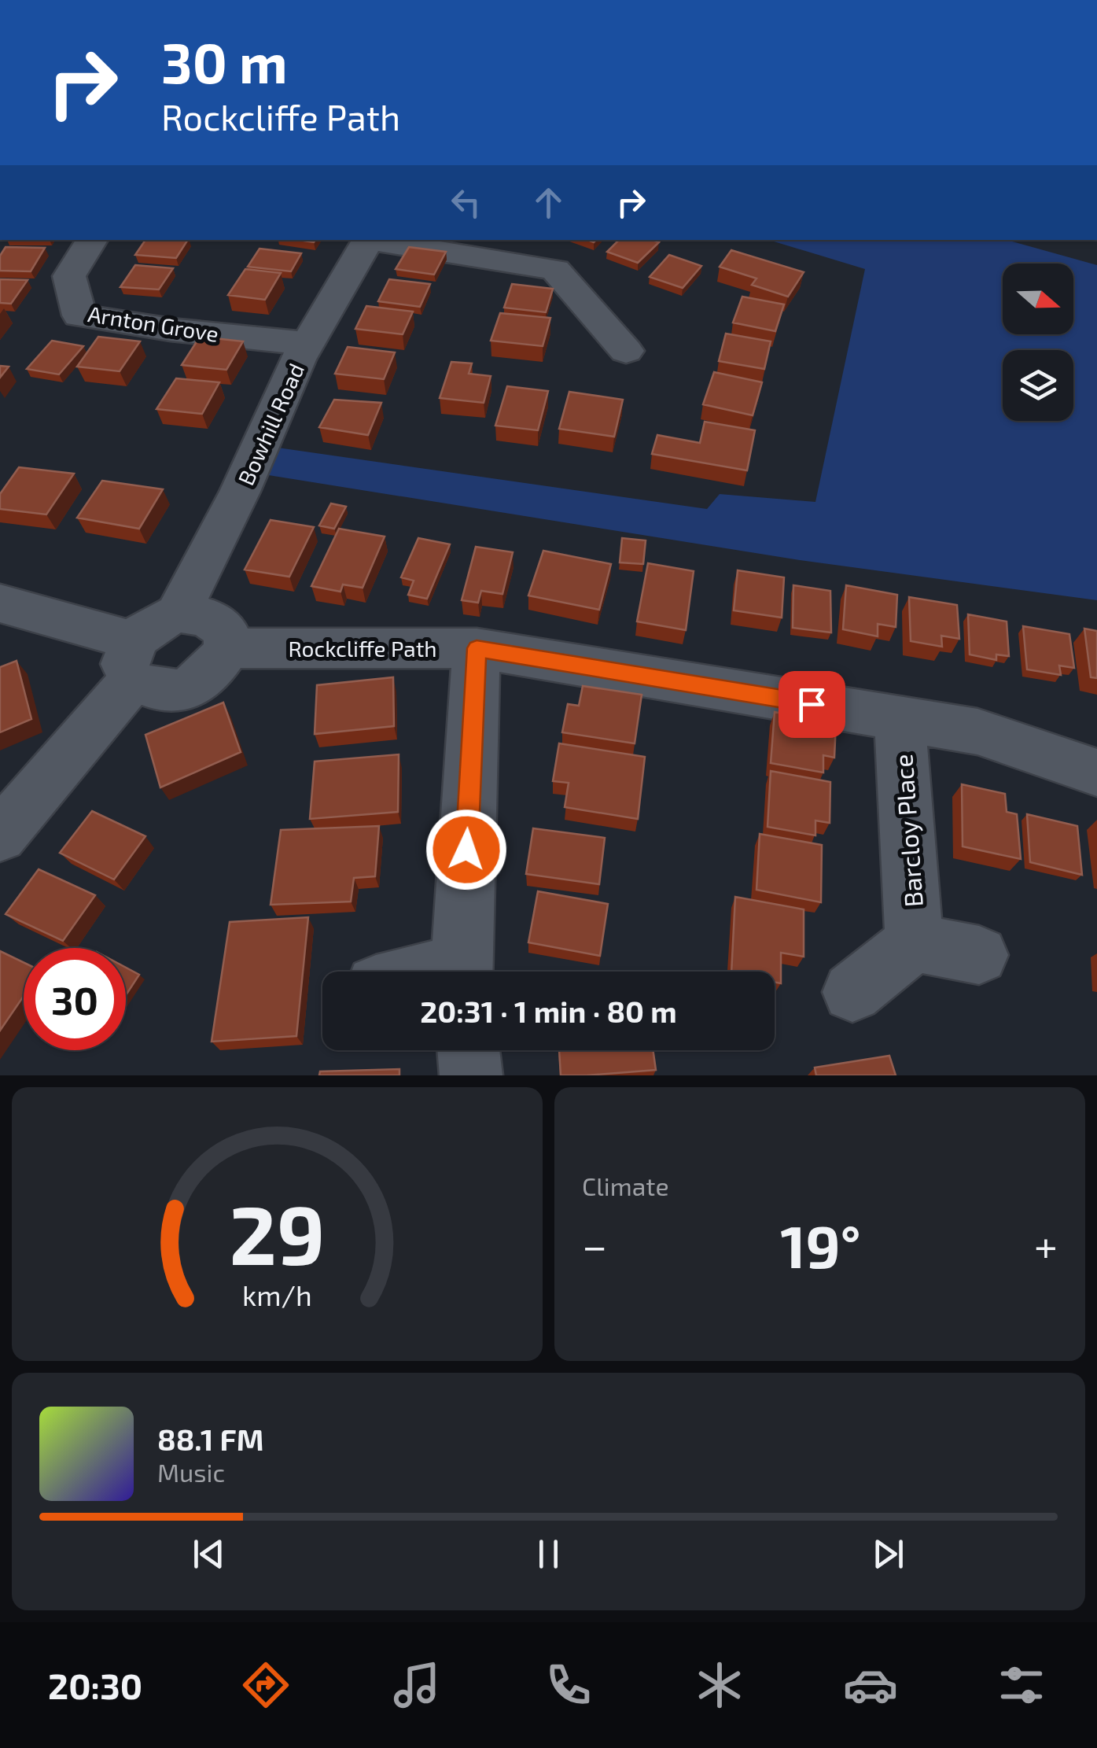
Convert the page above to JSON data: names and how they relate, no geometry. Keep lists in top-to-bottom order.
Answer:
{
  "streets": {
    "street": [
      "Arnton Grove",
      "Bowhill Road",
      "Rockcliffe Path",
      "Barcloy Place"
    ]
  },
  "crossings": [
    ["Arnton Grove", "Bowhill Road"],
    ["Bowhill Road", "Rockcliffe Path"],
    ["Rockcliffe Path", "Barcloy Place"]
  ],
  "north": "right",
  "page": {
    "turn": ["30 m", "Rockcliffe Path"],
    "limit": "30",
    "trip": "20:31 · 1 min · 80 m",
    "tile": "Climate",
    "heat": ["−", "19°", "+"],
    "song": ["88.1 FM", "Music"],
    "tabs": "20:30",
    "gauge": ["29", "km/h"]
  }
}
